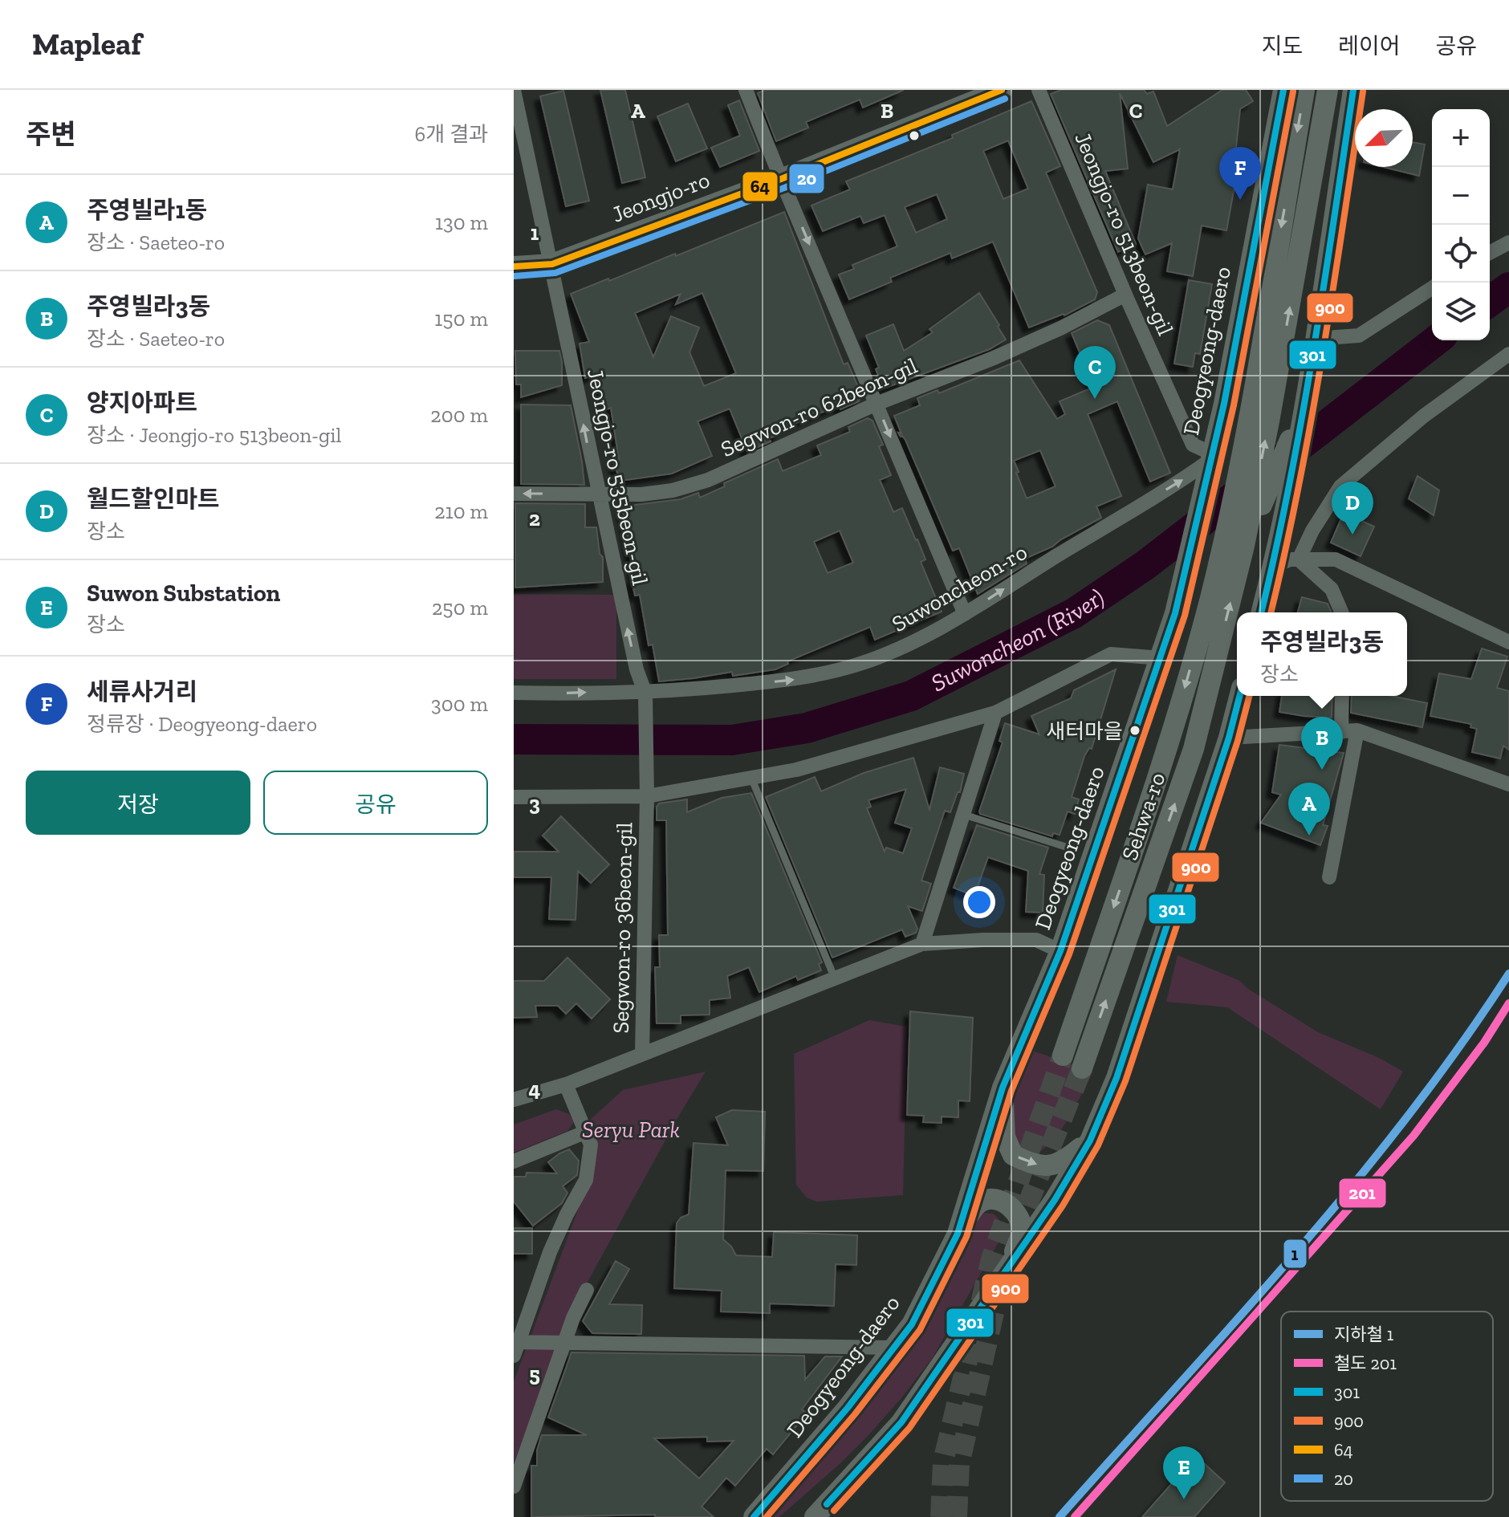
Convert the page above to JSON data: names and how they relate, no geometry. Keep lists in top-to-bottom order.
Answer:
{
  "streets": {
    "main road": ["Jeongjo-ro", "Deogyeong-daero", "Sehwa-ro"],
    "street": [
      "Jeongjo-ro 513beon-gil",
      "Segwon-ro 62beon-gil",
      "Jeongjo-ro 535beon-gil",
      "Suwoncheon-ro",
      "Segwon-ro 36beon-gil"
    ]
  },
  "crossings": [
    ["Jeongjo-ro", "Jeongjo-ro 535beon-gil"],
    ["Jeongjo-ro 513beon-gil", "Deogyeong-daero"],
    ["Jeongjo-ro 513beon-gil", "Segwon-ro 62beon-gil"],
    ["Jeongjo-ro 513beon-gil", "Suwoncheon-ro"],
    ["Jeongjo-ro 513beon-gil", "Sehwa-ro"],
    ["Deogyeong-daero", "Suwoncheon-ro"],
    ["Deogyeong-daero", "Sehwa-ro"],
    ["Segwon-ro 62beon-gil", "Jeongjo-ro 535beon-gil"],
    ["Jeongjo-ro 535beon-gil", "Suwoncheon-ro"],
    ["Jeongjo-ro 535beon-gil", "Segwon-ro 36beon-gil"],
    ["Suwoncheon-ro", "Sehwa-ro"]
  ],
  "one_way": ["Jeongjo-ro 535beon-gil"],
  "water": ["Suwoncheon (River)"],
  "parks": ["Seryu Park"],
  "places": ["새터마을"],
  "lines": [
    "transit line 301",
    "transit line 64",
    "transit line 900",
    "transit line 20",
    "metro line 1",
    "rail line 201"
  ],
  "legend": [
    "지하철 1",
    "철도 201",
    "301",
    "900",
    "64",
    "20"
  ],
  "north": "bottom left",
  "page": {
    "header": "Mapleaf",
    "nav": ["지도", "레이어", "공유"],
    "heading": ["주변", "6개 결과"],
    "map_buttons": ["+", "−"],
    "pins": [
      "F",
      "C",
      "D",
      "B",
      "A",
      "E"
    ],
    "list": [
      {
        "mark": "A",
        "name": "주영빌라1동",
        "note": "장소 · Saeteo-ro",
        "value": "130 m"
      },
      {
        "mark": "B",
        "name": "주영빌라3동",
        "note": "장소 · Saeteo-ro",
        "value": "150 m"
      },
      {
        "mark": "C",
        "name": "양지아파트",
        "note": "장소 · Jeongjo-ro 513beon-gil",
        "value": "200 m"
      },
      {
        "mark": "D",
        "name": "월드할인마트",
        "note": "장소",
        "value": "210 m"
      },
      {
        "mark": "E",
        "name": "Suwon Substation",
        "note": "장소",
        "value": "250 m"
      },
      {
        "mark": "F",
        "name": "세류사거리",
        "note": "정류장 · Deogyeong-daero",
        "value": "300 m"
      }
    ],
    "popup": ["주영빌라3동", "장소"],
    "buttons": ["저장", "공유"]
  },
  "grid": {
    "columns": ["A", "B", "C"],
    "rows": [
      "1",
      "2",
      "3",
      "4",
      "5"
    ]
  }
}
